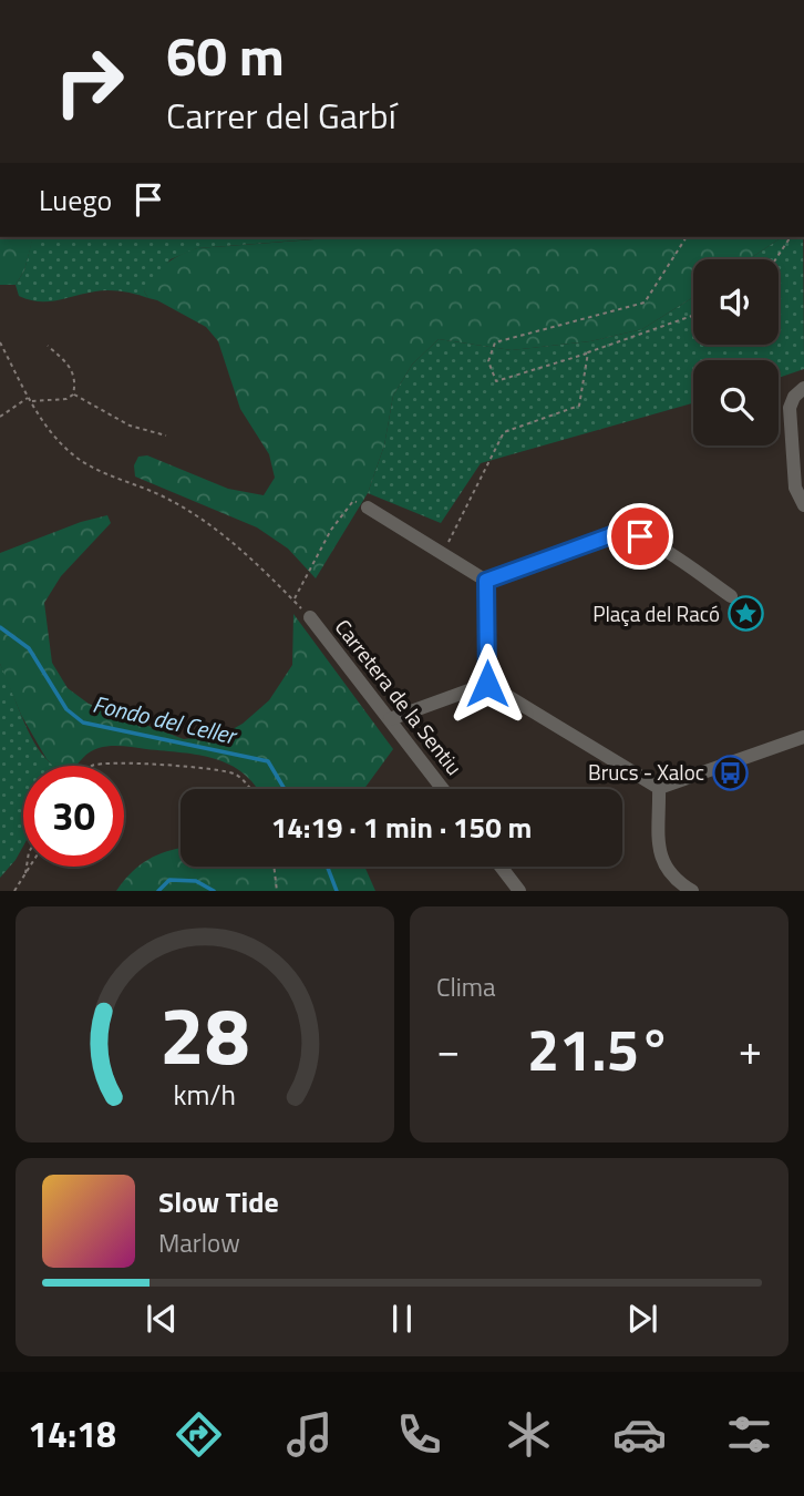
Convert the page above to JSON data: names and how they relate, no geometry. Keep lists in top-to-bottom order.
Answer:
{
  "streets": {
    "street": ["Carretera de la Sentiu"]
  },
  "water": ["Fondo del Celler"],
  "places": {
    "place": ["Plaça del Racó"],
    "bus stop": ["Brucs - Xaloc"]
  },
  "page": {
    "turn": ["60 m", "Carrer del Garbí"],
    "then": "Luego",
    "limit": "30",
    "trip": "14:19 · 1 min · 150 m",
    "tile": "Clima",
    "heat": ["−", "21.5°", "+"],
    "song": ["Slow Tide", "Marlow"],
    "tabs": "14:18",
    "gauge": ["28", "km/h"]
  }
}
